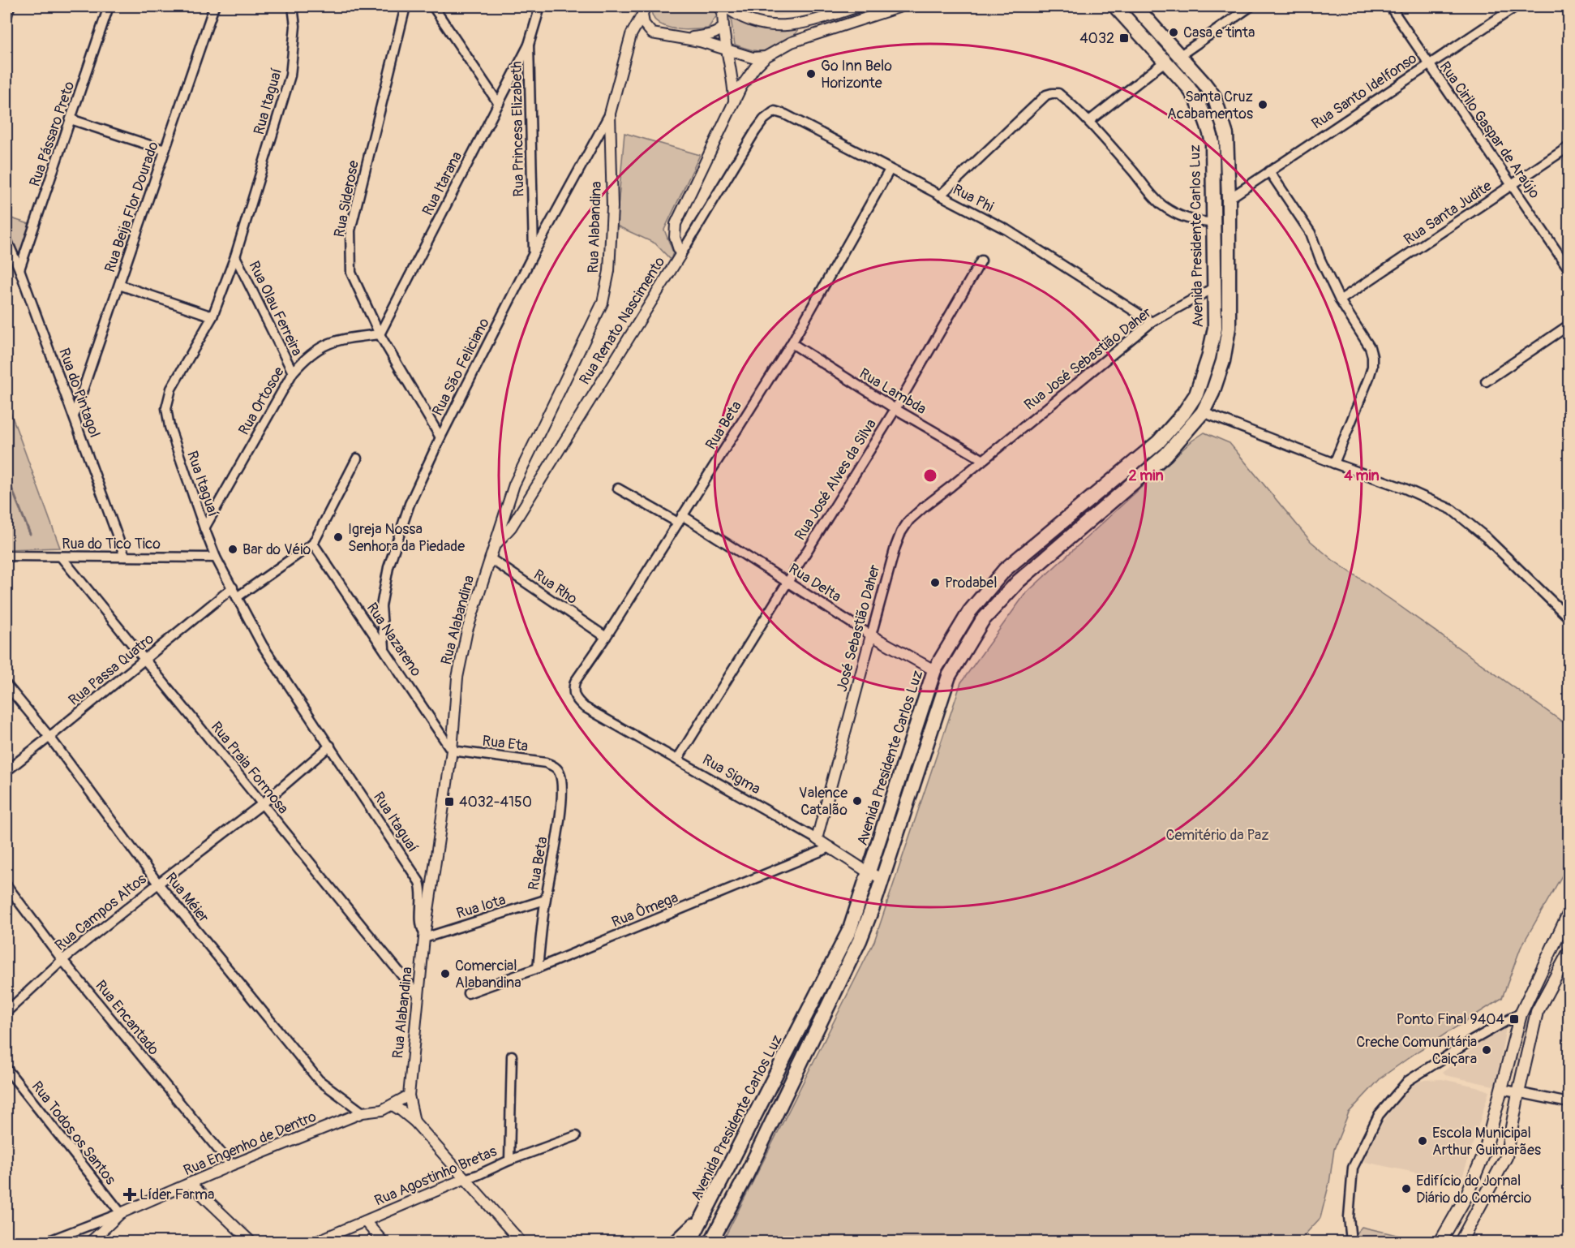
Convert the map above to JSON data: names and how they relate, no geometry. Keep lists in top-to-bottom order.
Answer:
{
  "streets": {
    "main road": ["Avenida Presidente Carlos Luz"],
    "street": [
      "Rua Santo Idelfonso",
      "Rua Itaguaí",
      "Rua Princesa Elizabeth",
      "Rua Cirilo Gaspar de Araújo",
      "Rua Pássaro Preto",
      "Rua Itarana",
      "Rua Phi",
      "Rua Siderose",
      "Rua Beija Flor Dourado",
      "Rua Santa Judite",
      "Rua Alabandina",
      "Rua Olau Ferreira",
      "Rua Renato Nascimento",
      "Rua José Sebastião Daher",
      "Rua São Feliciano",
      "Rua Lambda",
      "Rua do Pintagol",
      "Rua Ortosoe",
      "Rua Beta",
      "Rua José Alves da Silva",
      "Rua do Tico Tico",
      "Rua Delta",
      "Rua Rho",
      "José Sebastião Daher",
      "Rua Nazareno",
      "Rua Passa Quatro",
      "Rua Eta",
      "Rua Praia Formosa",
      "Rua Sigma",
      "Rua Méier",
      "Rua Iota",
      "Rua Ômega",
      "Rua Campos Altos",
      "Rua Encantado",
      "Rua Todos os Santos",
      "Rua Engenho de Dentro",
      "Rua Agostinho Bretas"
    ]
  },
  "crossings": [
    ["Rua Santo Idelfonso", "Rua Cirilo Gaspar de Araújo"],
    ["Rua Santo Idelfonso", "Avenida Presidente Carlos Luz"],
    ["Rua Itaguaí", "Rua Alabandina"],
    ["Rua Itaguaí", "Rua Olau Ferreira"],
    ["Rua Itaguaí", "Rua Ortosoe"],
    ["Rua Itaguaí", "Rua do Tico Tico"],
    ["Rua Itaguaí", "Rua Passa Quatro"],
    ["Rua Itaguaí", "Rua Iota"],
    ["Rua Itaguaí", "Rua Campos Altos"],
    ["Rua Princesa Elizabeth", "Rua Itarana"],
    ["Rua Princesa Elizabeth", "Rua São Feliciano"],
    ["Rua Cirilo Gaspar de Araújo", "Rua Santa Judite"],
    ["Rua Pássaro Preto", "Rua do Pintagol"],
    ["Rua Itarana", "Rua Siderose"],
    ["Rua Itarana", "Rua Ortosoe"],
    ["Rua Phi", "Rua Renato Nascimento"],
    ["Rua Phi", "Rua José Sebastião Daher"],
    ["Rua Phi", "Rua Beta"],
    ["Rua Siderose", "Rua São Feliciano"],
    ["Rua Siderose", "Rua Ortosoe"],
    ["Rua Beija Flor Dourado", "Rua do Pintagol"],
    ["Rua Alabandina", "Rua Renato Nascimento"],
    ["Rua Alabandina", "Rua São Feliciano"],
    ["Rua Alabandina", "Rua Rho"],
    ["Rua Alabandina", "Rua Nazareno"],
    ["Rua Alabandina", "Rua Eta"],
    ["Rua Alabandina", "Rua Praia Formosa"],
    ["Rua Alabandina", "Rua Iota"],
    ["Rua Alabandina", "Rua Engenho de Dentro"],
    ["Avenida Presidente Carlos Luz", "Rua José Sebastião Daher"],
    ["Avenida Presidente Carlos Luz", "Rua Delta"],
    ["Avenida Presidente Carlos Luz", "Rua Sigma"],
    ["Rua Olau Ferreira", "Rua Ortosoe"],
    ["Rua José Sebastião Daher", "Rua Lambda"],
    ["Rua José Sebastião Daher", "José Sebastião Daher"],
    ["Rua São Feliciano", "Rua Nazareno"],
    ["Rua Lambda", "Rua Beta"],
    ["Rua Lambda", "Rua José Alves da Silva"],
    ["Rua Lambda", "José Sebastião Daher"],
    ["Rua do Pintagol", "Rua do Tico Tico"],
    ["Rua Beta", "Rua Delta"],
    ["Rua Beta", "Rua Rho"],
    ["Rua Beta", "Rua Eta"],
    ["Rua Beta", "Rua Sigma"],
    ["Rua Beta", "Rua Iota"],
    ["Rua Beta", "Rua Ômega"],
    ["Rua José Alves da Silva", "Rua Delta"],
    ["Rua José Alves da Silva", "Rua Sigma"],
    ["Rua do Tico Tico", "Rua Praia Formosa"],
    ["Rua Delta", "José Sebastião Daher"],
    ["José Sebastião Daher", "Rua Sigma"],
    ["Rua Nazareno", "Rua Eta"],
    ["Rua Passa Quatro", "Rua Praia Formosa"],
    ["Rua Passa Quatro", "Rua Méier"],
    ["Rua Praia Formosa", "Rua Campos Altos"],
    ["Rua Sigma", "Rua Ômega"],
    ["Rua Méier", "Rua Campos Altos"],
    ["Rua Méier", "Rua Engenho de Dentro"],
    ["Rua Campos Altos", "Rua Encantado"],
    ["Rua Encantado", "Rua Engenho de Dentro"],
    ["Rua Todos os Santos", "Rua Engenho de Dentro"]
  ],
  "parks": ["Cemitério da Paz"],
  "places": {
    "other": [
      "Casa e tinta",
      "Go Inn Belo Horizonte",
      "Santa Cruz Acabamentos",
      "Igreja Nossa Senhora da Piedade",
      "Bar do Véio",
      "Prodabel",
      "Valence Catalão",
      "Comercial Alabandina",
      "Creche Comunitária Caiçara",
      "Escola Municipal Arthur Guimarães",
      "Edifício do Jornal Diário do Comércio"
    ],
    "transit": ["4032", "4032-4150", "Ponto Final 9404"],
    "health": ["Líder Farma"]
  },
  "rings": ["2 min", "4 min"]
}
